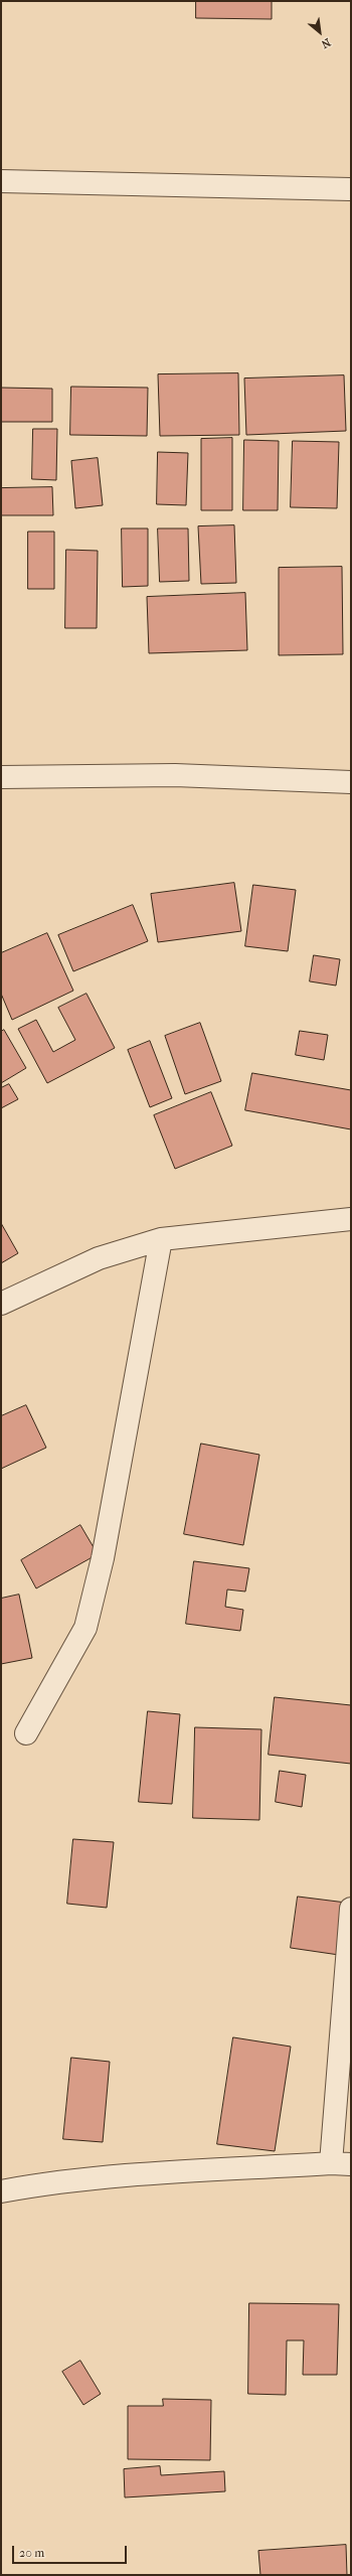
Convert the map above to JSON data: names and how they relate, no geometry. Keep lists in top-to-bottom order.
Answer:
{
  "scale_bar": "20 m",
  "north": "bottom right"
}
